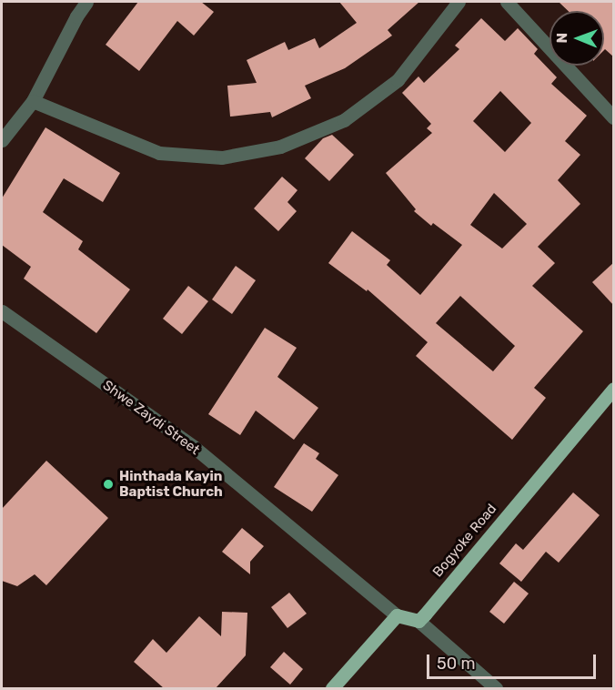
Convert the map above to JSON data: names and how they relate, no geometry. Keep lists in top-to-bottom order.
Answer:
{
  "streets": {
    "main road": ["Bogyoke Road"],
    "street": ["Shwe Zaydi Street"]
  },
  "places": ["Hinthada Kayin Baptist Church"],
  "scale_bar": "50 m",
  "north": "left"
}
